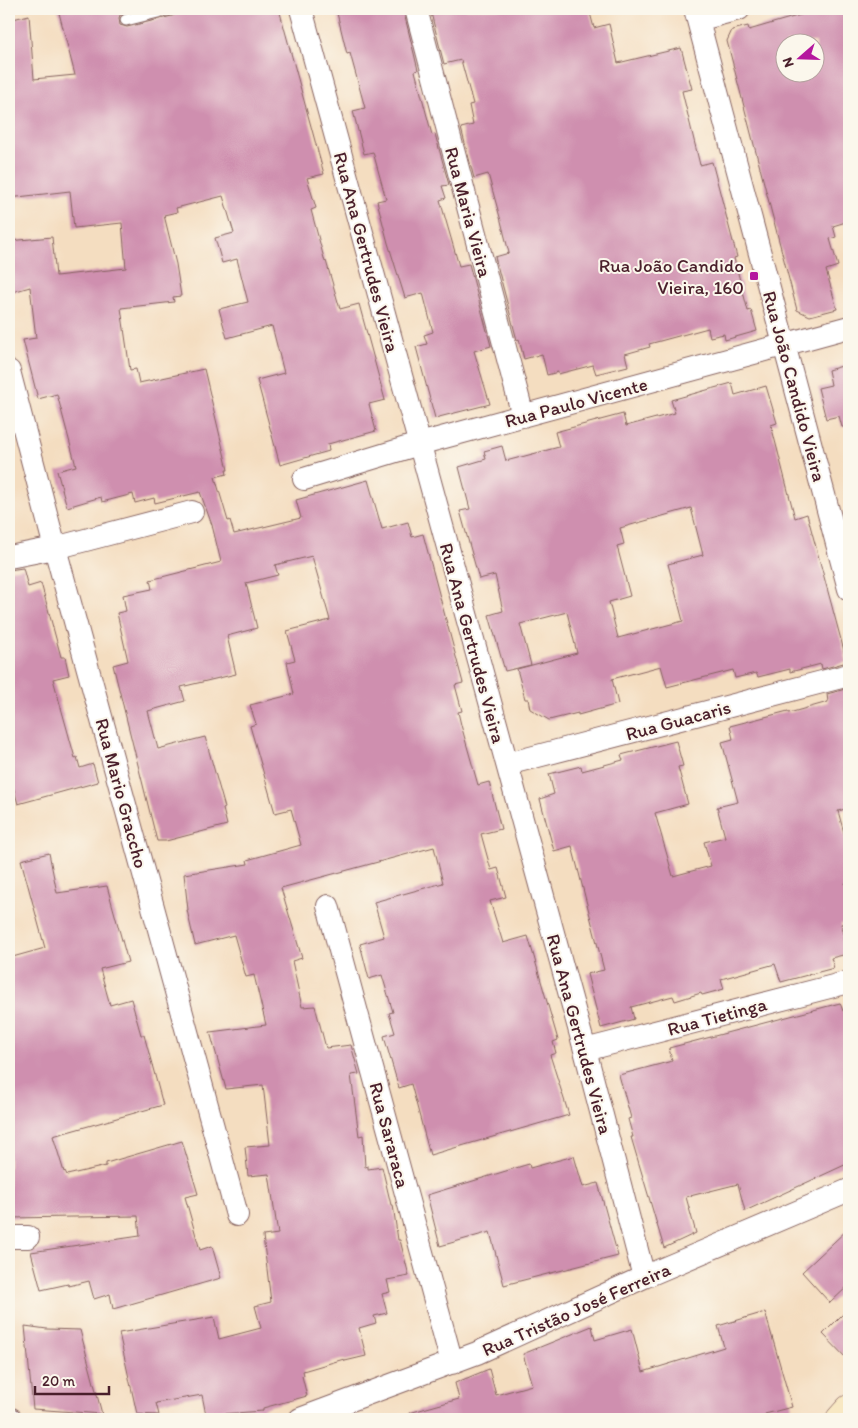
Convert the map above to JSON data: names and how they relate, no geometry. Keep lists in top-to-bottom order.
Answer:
{
  "streets": {
    "street": [
      "Rua Maria Vieira",
      "Rua Ana Gertrudes Vieira",
      "Rua João Candido Vieira",
      "Rua Paulo Vicente",
      "Rua Guacaris",
      "Rua Mario Graccho",
      "Rua Tietinga",
      "Rua Sararaca",
      "Rua Tristão José Ferreira"
    ]
  },
  "crossings": [
    ["Rua Maria Vieira", "Rua Paulo Vicente"],
    ["Rua Ana Gertrudes Vieira", "Rua Paulo Vicente"],
    ["Rua Ana Gertrudes Vieira", "Rua Guacaris"],
    ["Rua Ana Gertrudes Vieira", "Rua Tietinga"],
    ["Rua Ana Gertrudes Vieira", "Rua Tristão José Ferreira"],
    ["Rua João Candido Vieira", "Rua Paulo Vicente"],
    ["Rua Sararaca", "Rua Tristão José Ferreira"]
  ],
  "places": {
    "transit": ["Rua João Candido Vieira, 160"]
  },
  "scale_bar": "20 m",
  "north": "left"
}
